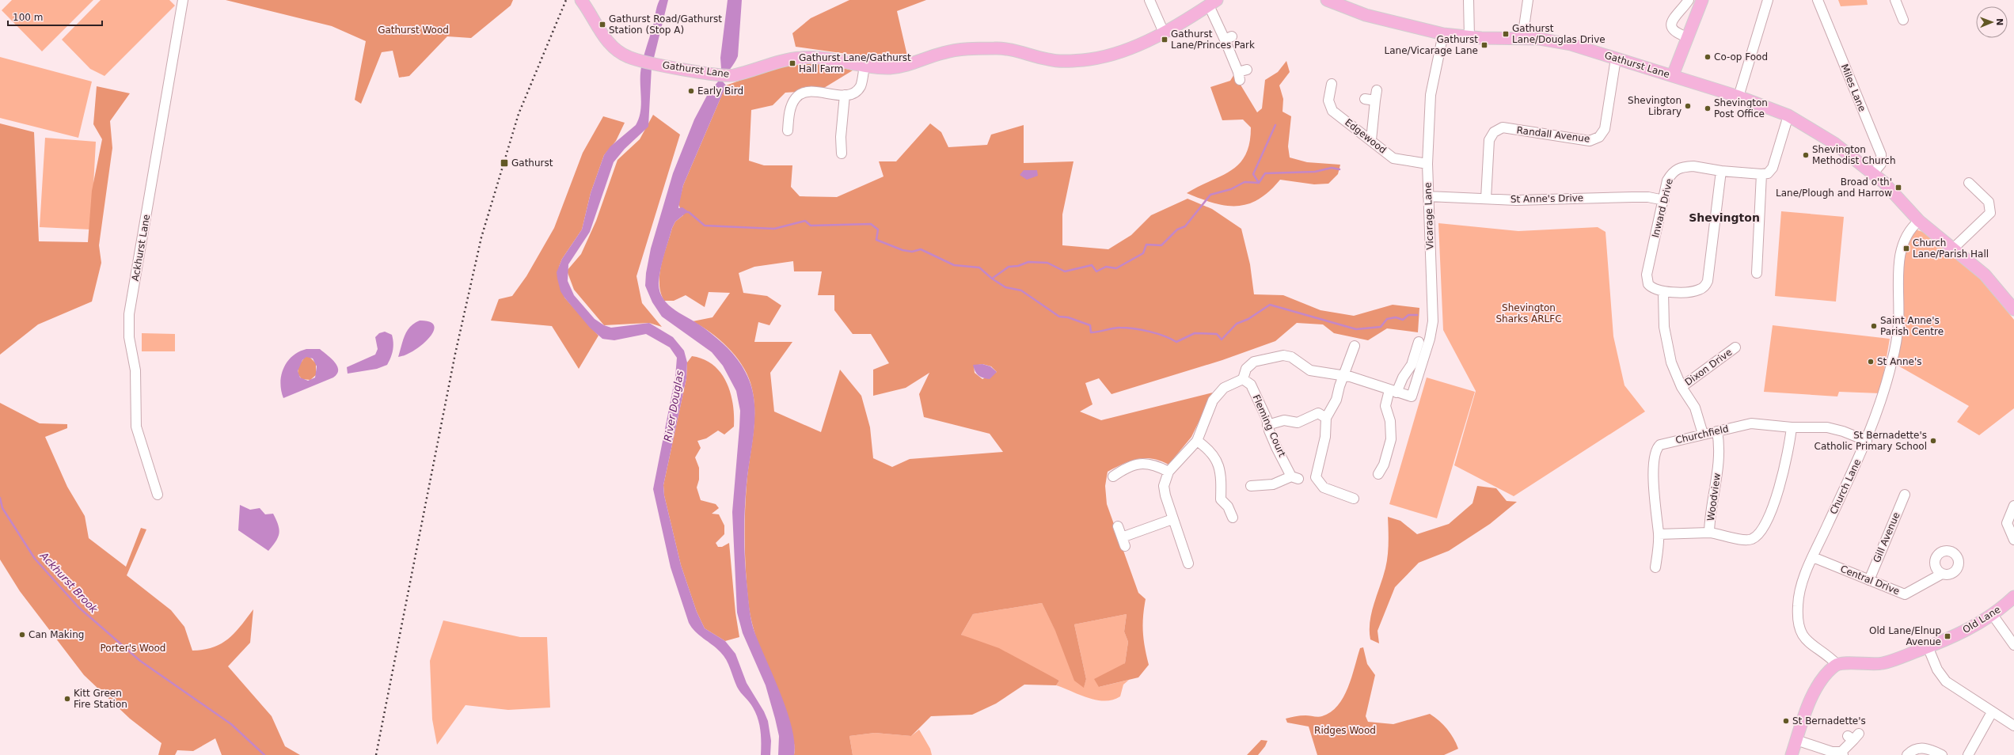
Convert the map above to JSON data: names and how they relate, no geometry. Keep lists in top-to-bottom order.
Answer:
{
  "streets": {
    "main road": ["Gathurst Lane", "Old Lane"],
    "street": [
      "Miles Lane",
      "Randall Avenue",
      "Edgewood",
      "St Anne's Drive",
      "Inward Drive",
      "Vicarage Lane",
      "Ackhurst Lane",
      "Dixon Drive",
      "Fleming Court",
      "Churchfield",
      "Church Lane",
      "Woodview",
      "Gill Avenue",
      "Central Drive"
    ]
  },
  "crossings": [
    ["Gathurst Lane", "Miles Lane"],
    ["Gathurst Lane", "Randall Avenue"],
    ["Gathurst Lane", "Vicarage Lane"],
    ["Gathurst Lane", "Church Lane"],
    ["Randall Avenue", "St Anne's Drive"],
    ["Edgewood", "Vicarage Lane"],
    ["St Anne's Drive", "Inward Drive"],
    ["St Anne's Drive", "Vicarage Lane"],
    ["Churchfield", "Church Lane"],
    ["Churchfield", "Woodview"],
    ["Church Lane", "Central Drive"],
    ["Church Lane", "Old Lane"],
    ["Gill Avenue", "Central Drive"]
  ],
  "districts": ["Shevington"],
  "water": ["River Douglas", "Ackhurst Brook"],
  "parks": [
    "Gathurst Wood",
    "Shevington Sharks ARLFC",
    "Porter's Wood",
    "Ridges Wood"
  ],
  "places": {
    "transit": [
      "Gathurst Road/Gathurst Station (Stop A)",
      "Gathurst Lane/Douglas Drive",
      "Gathurst Lane/Princes Park",
      "Gathurst Lane/Vicarage Lane",
      "Gathurst Lane/Gathurst Hall Farm",
      "Gathurst",
      "Broad o'th' Lane/Plough and Harrow",
      "Church Lane/Parish Hall",
      "Old Lane/Elnup Avenue"
    ],
    "other": [
      "Co-op Food",
      "Early Bird",
      "Shevington Library",
      "Shevington Post Office",
      "Shevington Methodist Church",
      "Saint Anne's Parish Centre",
      "St Anne's",
      "St Bernadette's Catholic Primary School",
      "Can Making",
      "Kitt Green Fire Station",
      "St Bernadette's"
    ]
  },
  "scale_bar": "100 m",
  "north": "right"
}
